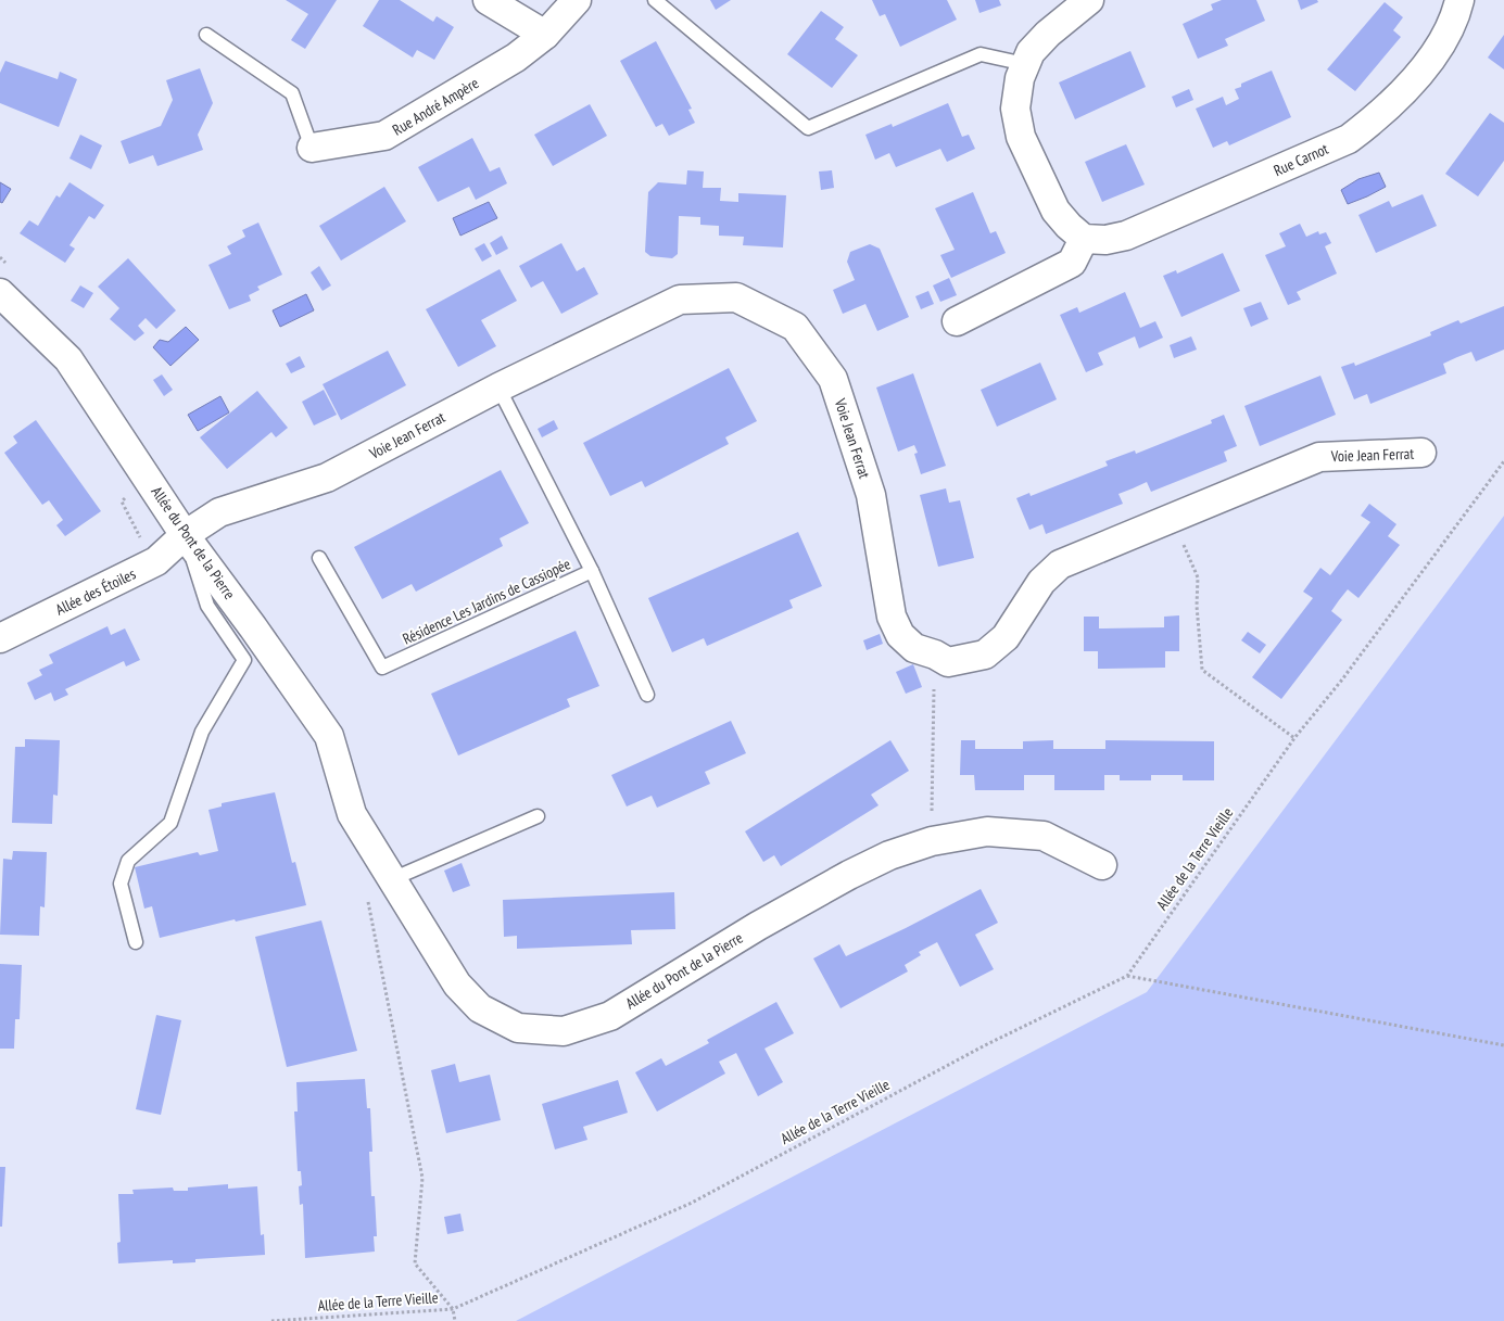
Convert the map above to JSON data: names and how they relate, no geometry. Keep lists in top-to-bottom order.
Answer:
{
  "streets": {
    "street": [
      "Rue André Ampère",
      "Rue Carnot",
      "Voie Jean Ferrat",
      "Allée du Pont de la Pierre",
      "Allée des Étoiles"
    ],
    "lane": ["Résidence Les Jardins de Cassiopée"],
    "path": ["Allée de la Terre Vieille"]
  },
  "crossings": [
    ["Voie Jean Ferrat", "Allée du Pont de la Pierre"],
    ["Voie Jean Ferrat", "Allée des Étoiles"],
    ["Voie Jean Ferrat", "Résidence Les Jardins de Cassiopée"],
    ["Allée du Pont de la Pierre", "Allée des Étoiles"]
  ]
}
